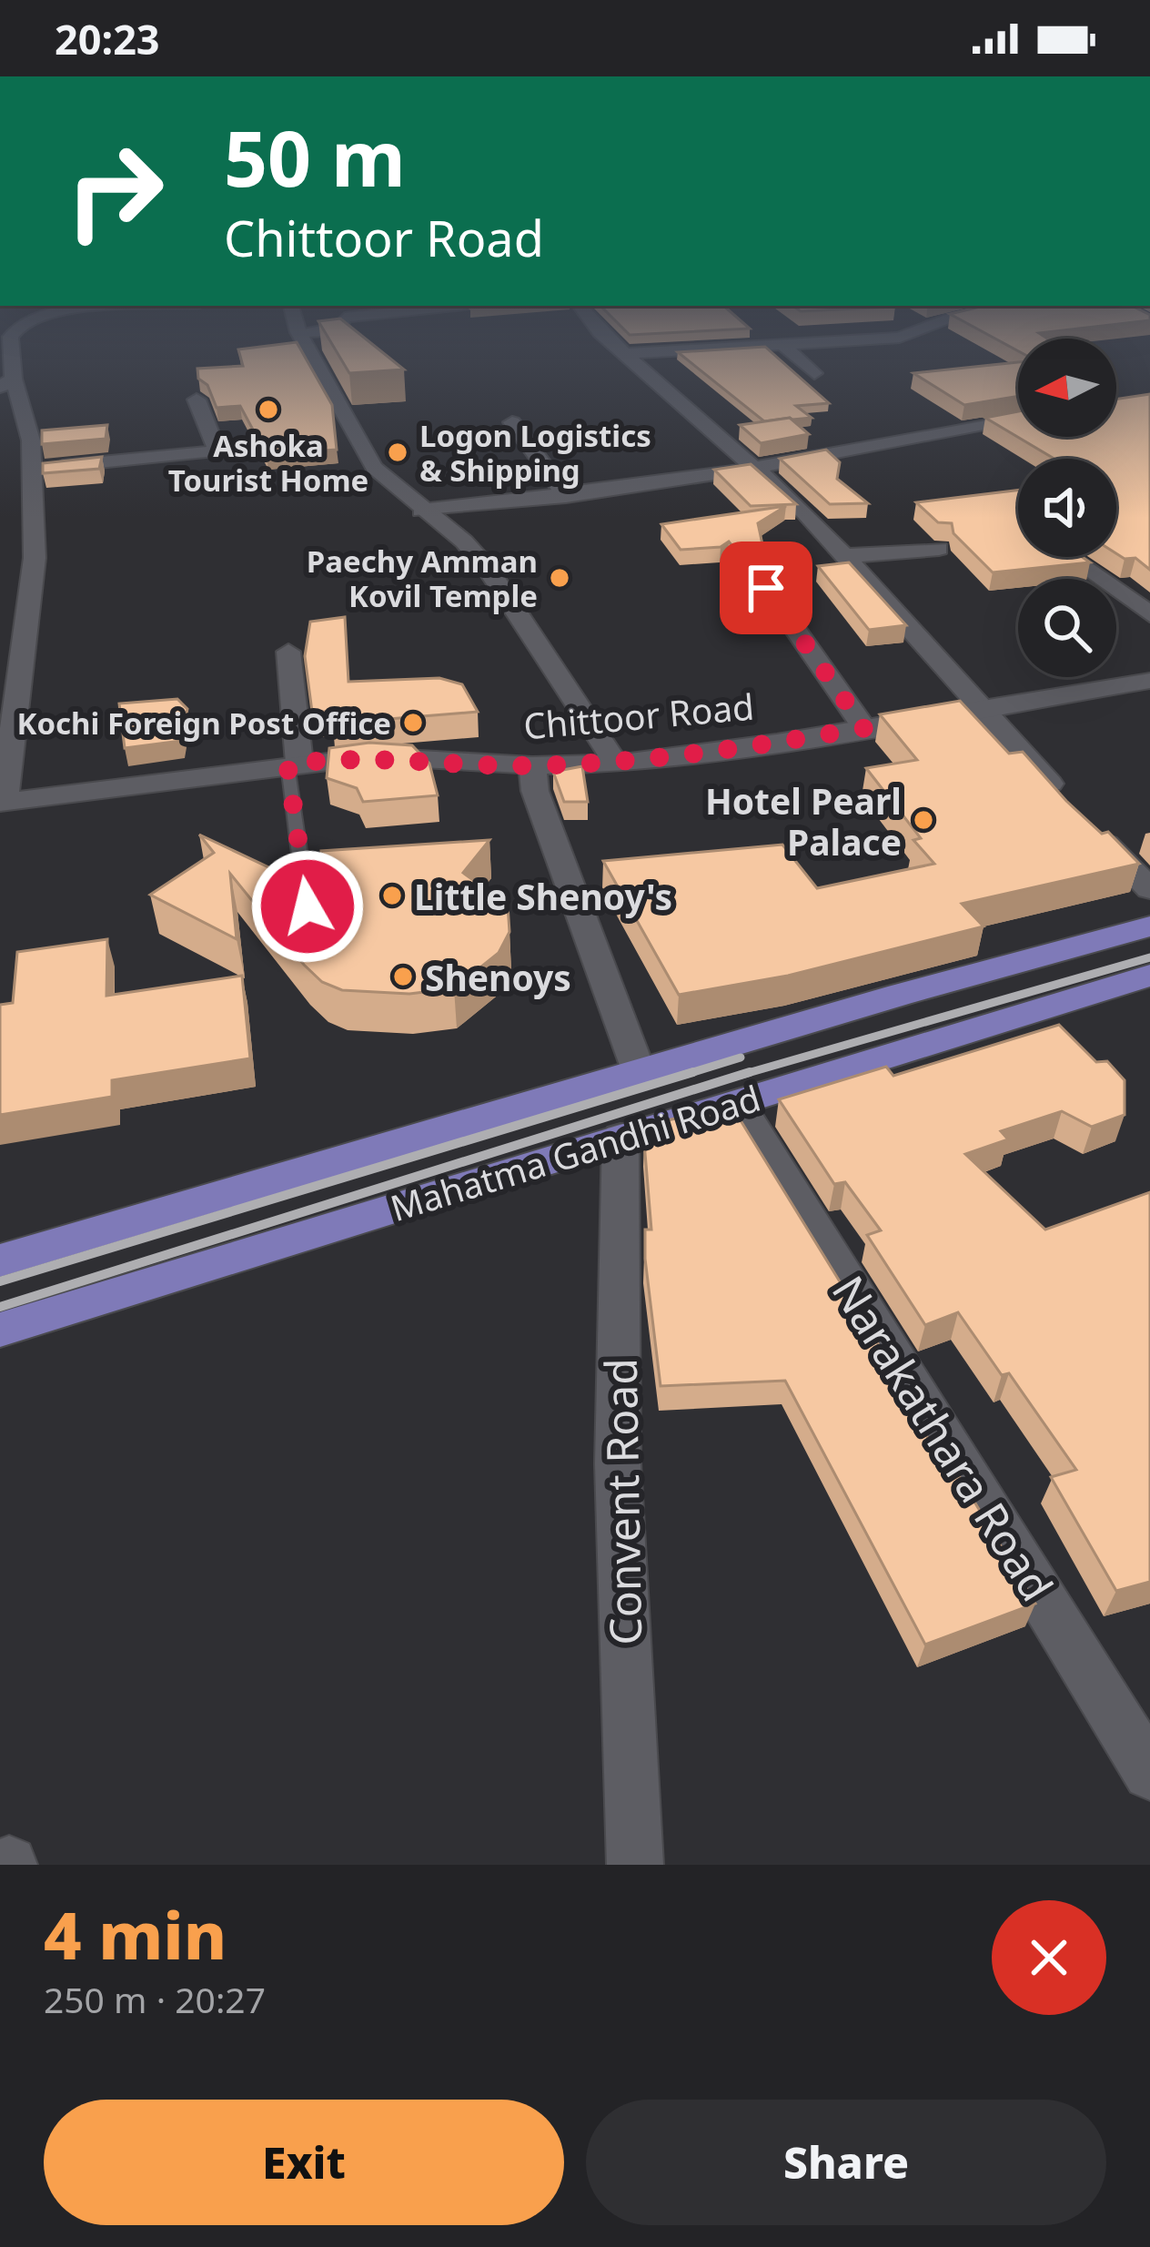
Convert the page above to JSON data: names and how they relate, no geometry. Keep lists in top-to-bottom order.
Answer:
{
  "streets": {
    "main road": ["Mahatma Gandhi Road"],
    "street": ["Chittoor Road", "Narakathara Road", "Convent Road"]
  },
  "crossings": [
    ["Mahatma Gandhi Road", "Narakathara Road"],
    ["Mahatma Gandhi Road", "Convent Road"]
  ],
  "places": [
    "Ashoka Tourist Home",
    "Logon Logistics & Shipping",
    "Paechy Amman Kovil Temple",
    "Kochi Foreign Post Office",
    "Hotel Pearl Palace",
    "Little Shenoy's",
    "Shenoys"
  ],
  "north": "left",
  "page": {
    "status": "20:23",
    "turn": ["50 m", "Chittoor Road"],
    "heading": ["4 min", "250 m · 20:27"],
    "buttons": ["Exit", "Share"]
  }
}
